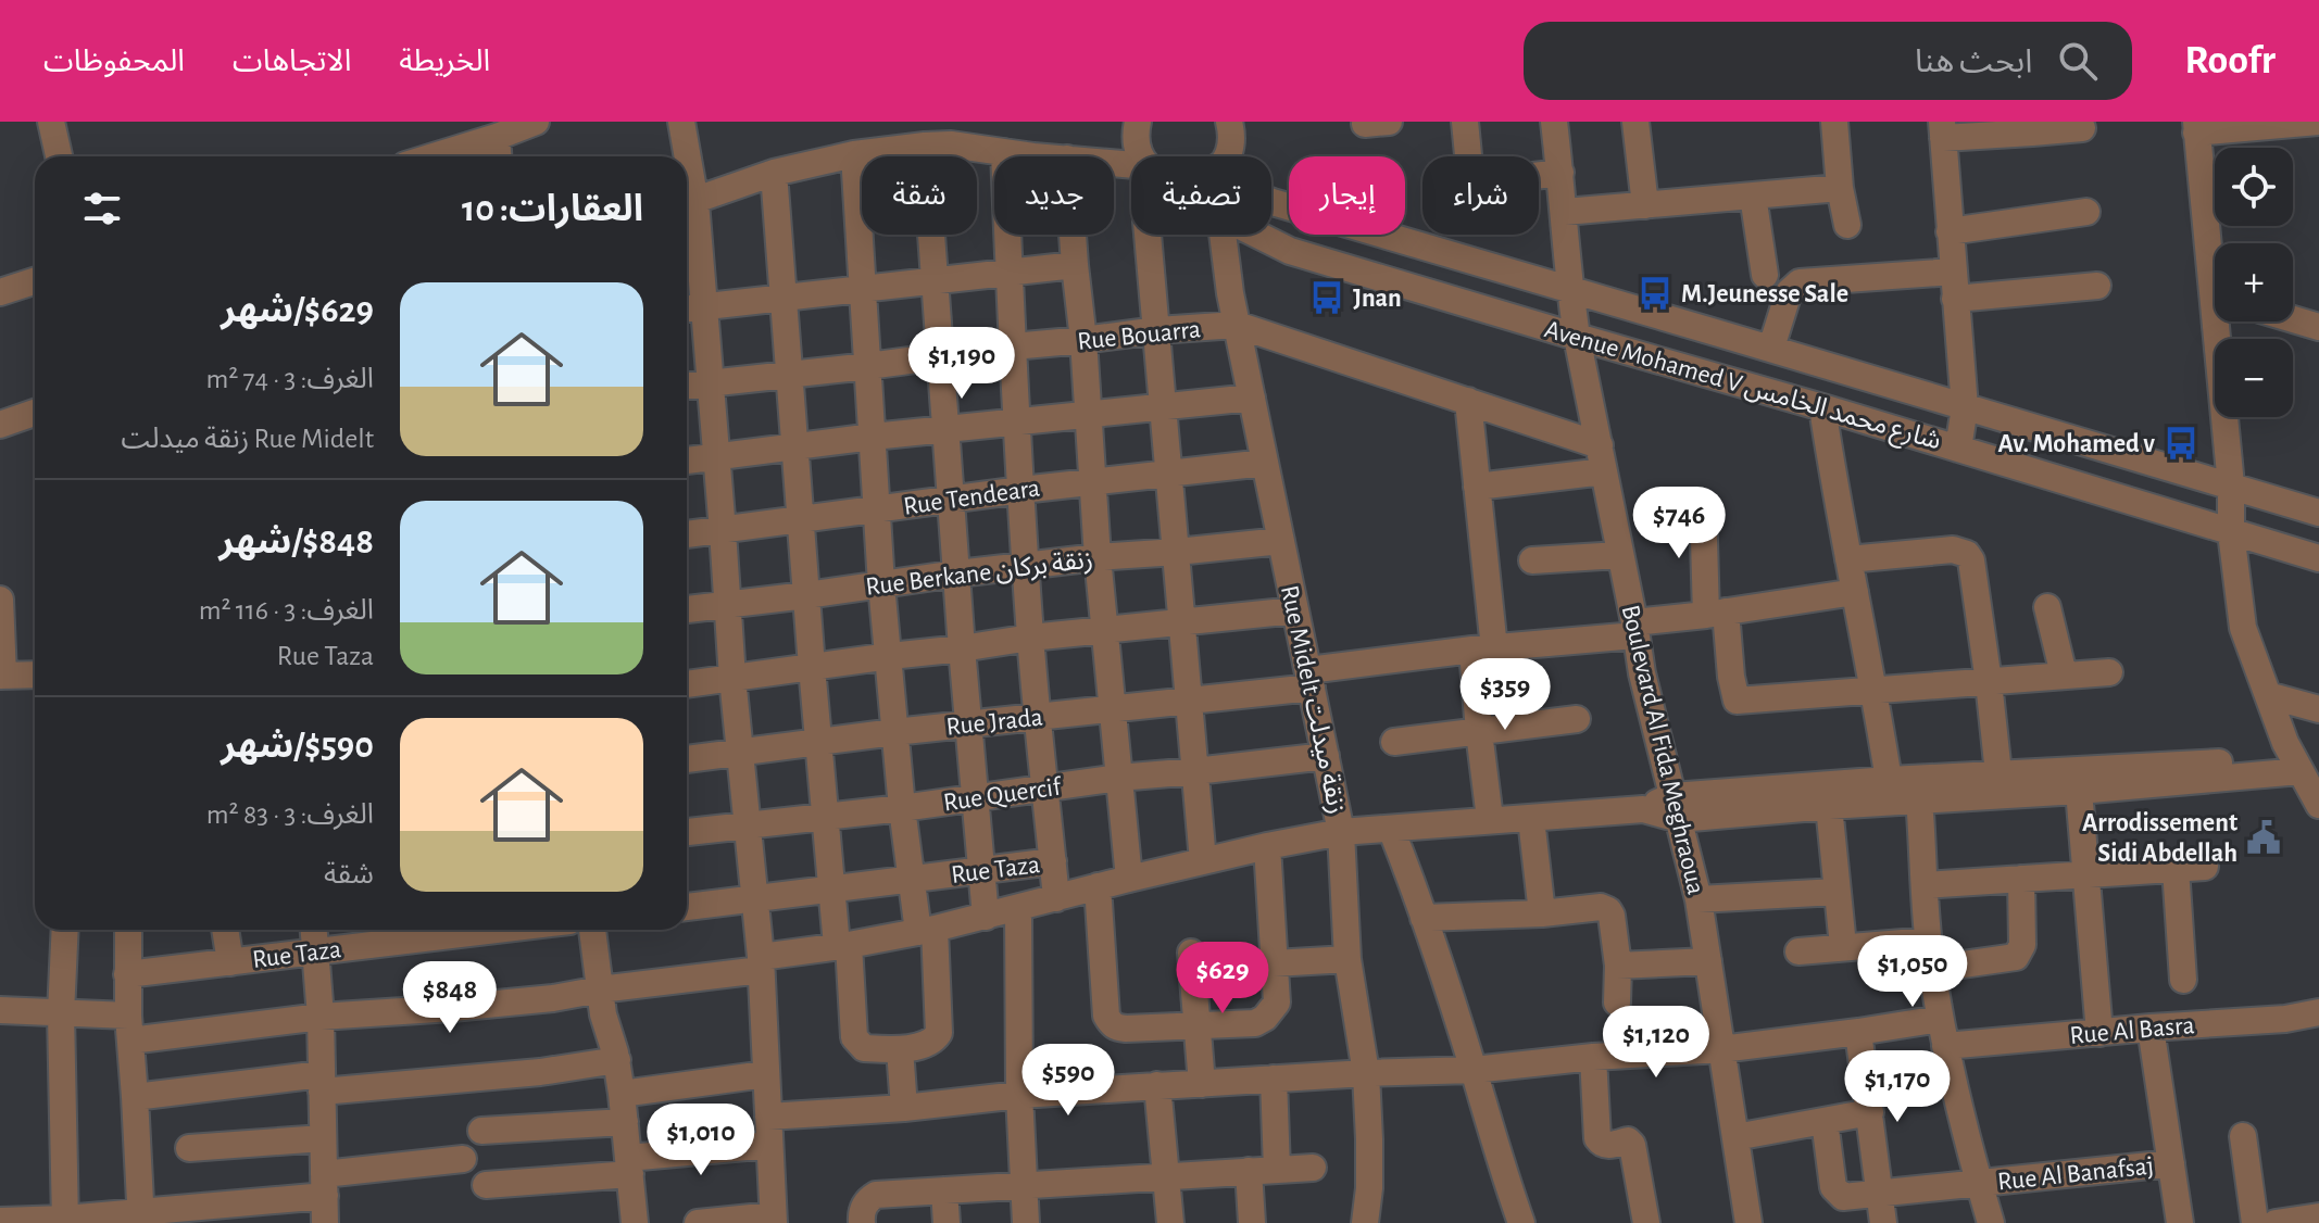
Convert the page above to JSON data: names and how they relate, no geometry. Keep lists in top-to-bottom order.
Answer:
{
  "streets": {
    "street": [
      "Rue Bouarra",
      "Avenue Mohamed V شارع محمد الخامس",
      "Rue Tendeara",
      "Rue Berkane زنقة بركان",
      "Rue Midelt زنقة ميدلت",
      "Rue Jrada",
      "Boulevard Al Fida Meghraoua",
      "Rue Quercif",
      "Rue Taza",
      "Rue Al Basra",
      "Rue Al Banafsaj"
    ]
  },
  "crossings": [
    ["Rue Bouarra", "Rue Midelt زنقة ميدلت"],
    ["Avenue Mohamed V شارع محمد الخامس", "Boulevard Al Fida Meghraoua"],
    ["Rue Tendeara", "Rue Midelt زنقة ميدلت"],
    ["Rue Berkane زنقة بركان", "Rue Midelt زنقة ميدلت"],
    ["Rue Midelt زنقة ميدلت", "Rue Jrada"],
    ["Rue Midelt زنقة ميدلت", "Rue Quercif"],
    ["Rue Jrada", "Boulevard Al Fida Meghraoua"]
  ],
  "places": {
    "bus stop": ["M.Jeunesse Sale", "Jnan", "Av. Mohamed v"],
    "public building": ["Arrodissement Sidi Abdellah"]
  },
  "page": {
    "header": "Roofr",
    "search": "ابحث هنا",
    "nav": ["الخريطة", "الاتجاهات", "المحفوظات"],
    "map_buttons": ["+", "−"],
    "chip": [
      "شراء",
      "إيجار",
      "تصفية",
      "جديد",
      "شقة"
    ],
    "heading": "العقارات: 10",
    "list": [
      {
        "name": "$629/شهر",
        "note": "الغرف: 3 · 74 m² · Rue Midelt زنقة ميدلت"
      },
      {
        "name": "$848/شهر",
        "note": "الغرف: 3 · 116 m² · Rue Taza"
      },
      {
        "name": "$590/شهر",
        "note": "الغرف: 3 · 83 m² · شقة"
      }
    ],
    "price": [
      "$1,190",
      "$746",
      "$359",
      "$1,050",
      "$629",
      "$848",
      "$1,120",
      "$590",
      "$1,170",
      "$1,010"
    ]
  }
}
